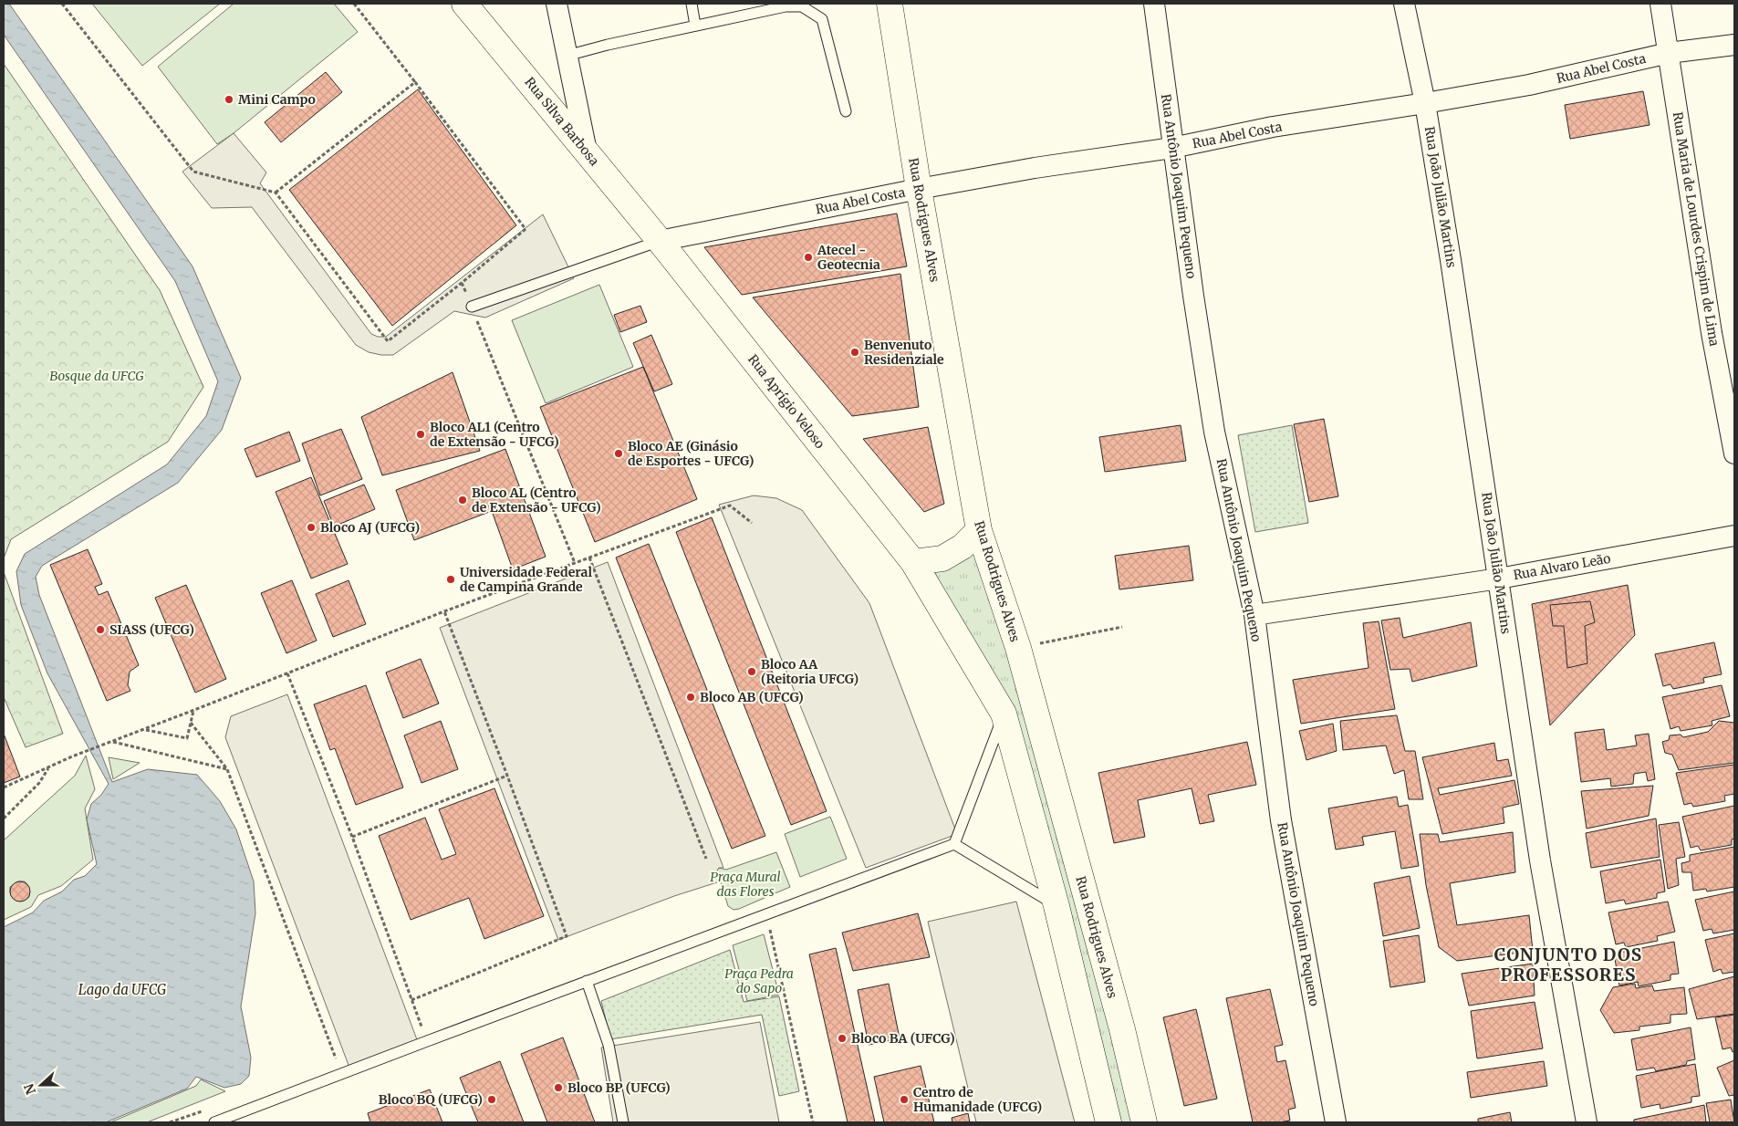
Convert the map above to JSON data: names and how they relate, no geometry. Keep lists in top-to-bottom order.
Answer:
{
  "streets": {
    "main road": ["Rua Silva Barbosa", "Rua Rodrigues Alves", "Rua Aprígio Veloso"],
    "street": [
      "Rua Abel Costa",
      "Rua Antônio Joaquim Pequeno",
      "Rua João Julião Martins",
      "Rua Maria de Lourdes Crispim de Lima",
      "Rua Alvaro Leão"
    ]
  },
  "crossings": [
    ["Rua Abel Costa", "Rua Silva Barbosa"],
    ["Rua Abel Costa", "Rua Antônio Joaquim Pequeno"],
    ["Rua Abel Costa", "Rua João Julião Martins"],
    ["Rua Abel Costa", "Rua Rodrigues Alves"],
    ["Rua Abel Costa", "Rua Maria de Lourdes Crispim de Lima"],
    ["Rua Abel Costa", "Rua Aprígio Veloso"],
    ["Rua Silva Barbosa", "Rua Aprígio Veloso"],
    ["Rua Antônio Joaquim Pequeno", "Rua Alvaro Leão"],
    ["Rua João Julião Martins", "Rua Alvaro Leão"]
  ],
  "districts": ["CONJUNTO DOS PROFESSORES"],
  "water": ["Lago da UFCG"],
  "parks": ["Bosque da UFCG", "Praça Mural das Flores", "Praça Pedra do Sapo"],
  "places": [
    "Mini Campo",
    "Atecel - Geotecnia",
    "Benvenuto Residenziale",
    "Bloco AL1 (Centro de Extensão - UFCG)",
    "Bloco AE (Ginásio de Esportes - UFCG)",
    "Bloco AL (Centro de Extensão - UFCG)",
    "Bloco AJ (UFCG)",
    "Universidade Federal de Campina Grande",
    "SIASS (UFCG)",
    "Bloco AA (Reitoria UFCG)",
    "Bloco AB (UFCG)",
    "Bloco BA (UFCG)",
    "Bloco BP (UFCG)",
    "Bloco BQ (UFCG)",
    "Centro de Humanidade (UFCG)"
  ],
  "north": "left"
}
